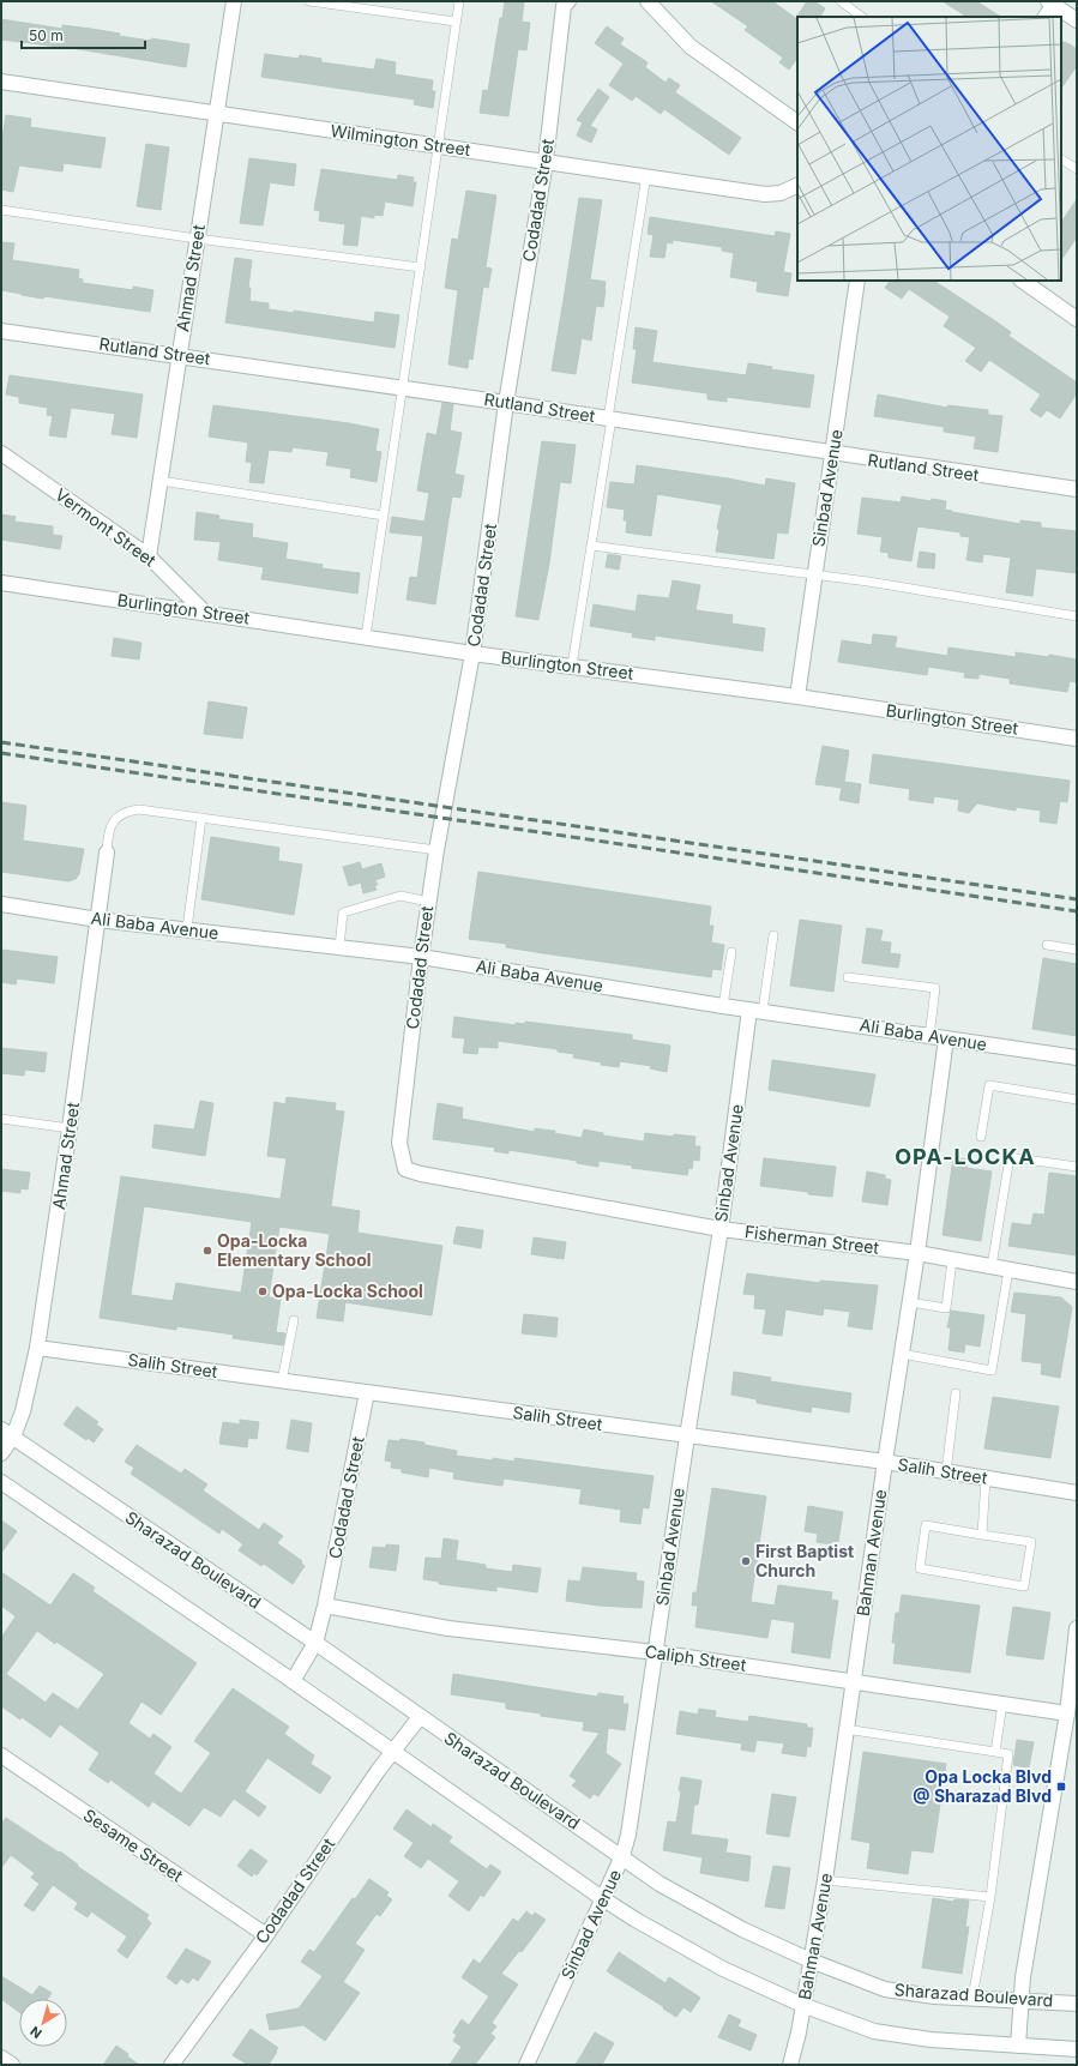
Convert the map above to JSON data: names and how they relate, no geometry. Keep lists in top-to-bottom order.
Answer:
{
  "streets": {
    "street": [
      "Wilmington Street",
      "Codadad Street",
      "Ahmad Street",
      "Rutland Street",
      "Sinbad Avenue",
      "Vermont Street",
      "Burlington Street",
      "Ali Baba Avenue",
      "Fisherman Street",
      "Salih Street",
      "Bahman Avenue",
      "Sharazad Boulevard",
      "Caliph Street",
      "Sesame Street"
    ]
  },
  "crossings": [
    ["Wilmington Street", "Codadad Street"],
    ["Wilmington Street", "Ahmad Street"],
    ["Codadad Street", "Rutland Street"],
    ["Codadad Street", "Burlington Street"],
    ["Codadad Street", "Ali Baba Avenue"],
    ["Codadad Street", "Fisherman Street"],
    ["Codadad Street", "Salih Street"],
    ["Codadad Street", "Sharazad Boulevard"],
    ["Codadad Street", "Caliph Street"],
    ["Codadad Street", "Sesame Street"],
    ["Ahmad Street", "Rutland Street"],
    ["Ahmad Street", "Vermont Street"],
    ["Ahmad Street", "Ali Baba Avenue"],
    ["Ahmad Street", "Salih Street"],
    ["Ahmad Street", "Sharazad Boulevard"],
    ["Rutland Street", "Sinbad Avenue"],
    ["Sinbad Avenue", "Burlington Street"],
    ["Sinbad Avenue", "Ali Baba Avenue"],
    ["Sinbad Avenue", "Fisherman Street"],
    ["Sinbad Avenue", "Salih Street"],
    ["Sinbad Avenue", "Sharazad Boulevard"],
    ["Sinbad Avenue", "Caliph Street"],
    ["Vermont Street", "Burlington Street"],
    ["Ali Baba Avenue", "Bahman Avenue"],
    ["Fisherman Street", "Bahman Avenue"],
    ["Salih Street", "Bahman Avenue"],
    ["Bahman Avenue", "Sharazad Boulevard"],
    ["Bahman Avenue", "Caliph Street"]
  ],
  "districts": ["OPA-LOCKA"],
  "places": {
    "other": ["Opa-Locka Elementary School", "Opa-Locka School", "First Baptist Church"],
    "transit": ["Opa Locka Blvd @ Sharazad Blvd"]
  },
  "scale_bar": "50 m",
  "north": "bottom left"
}
